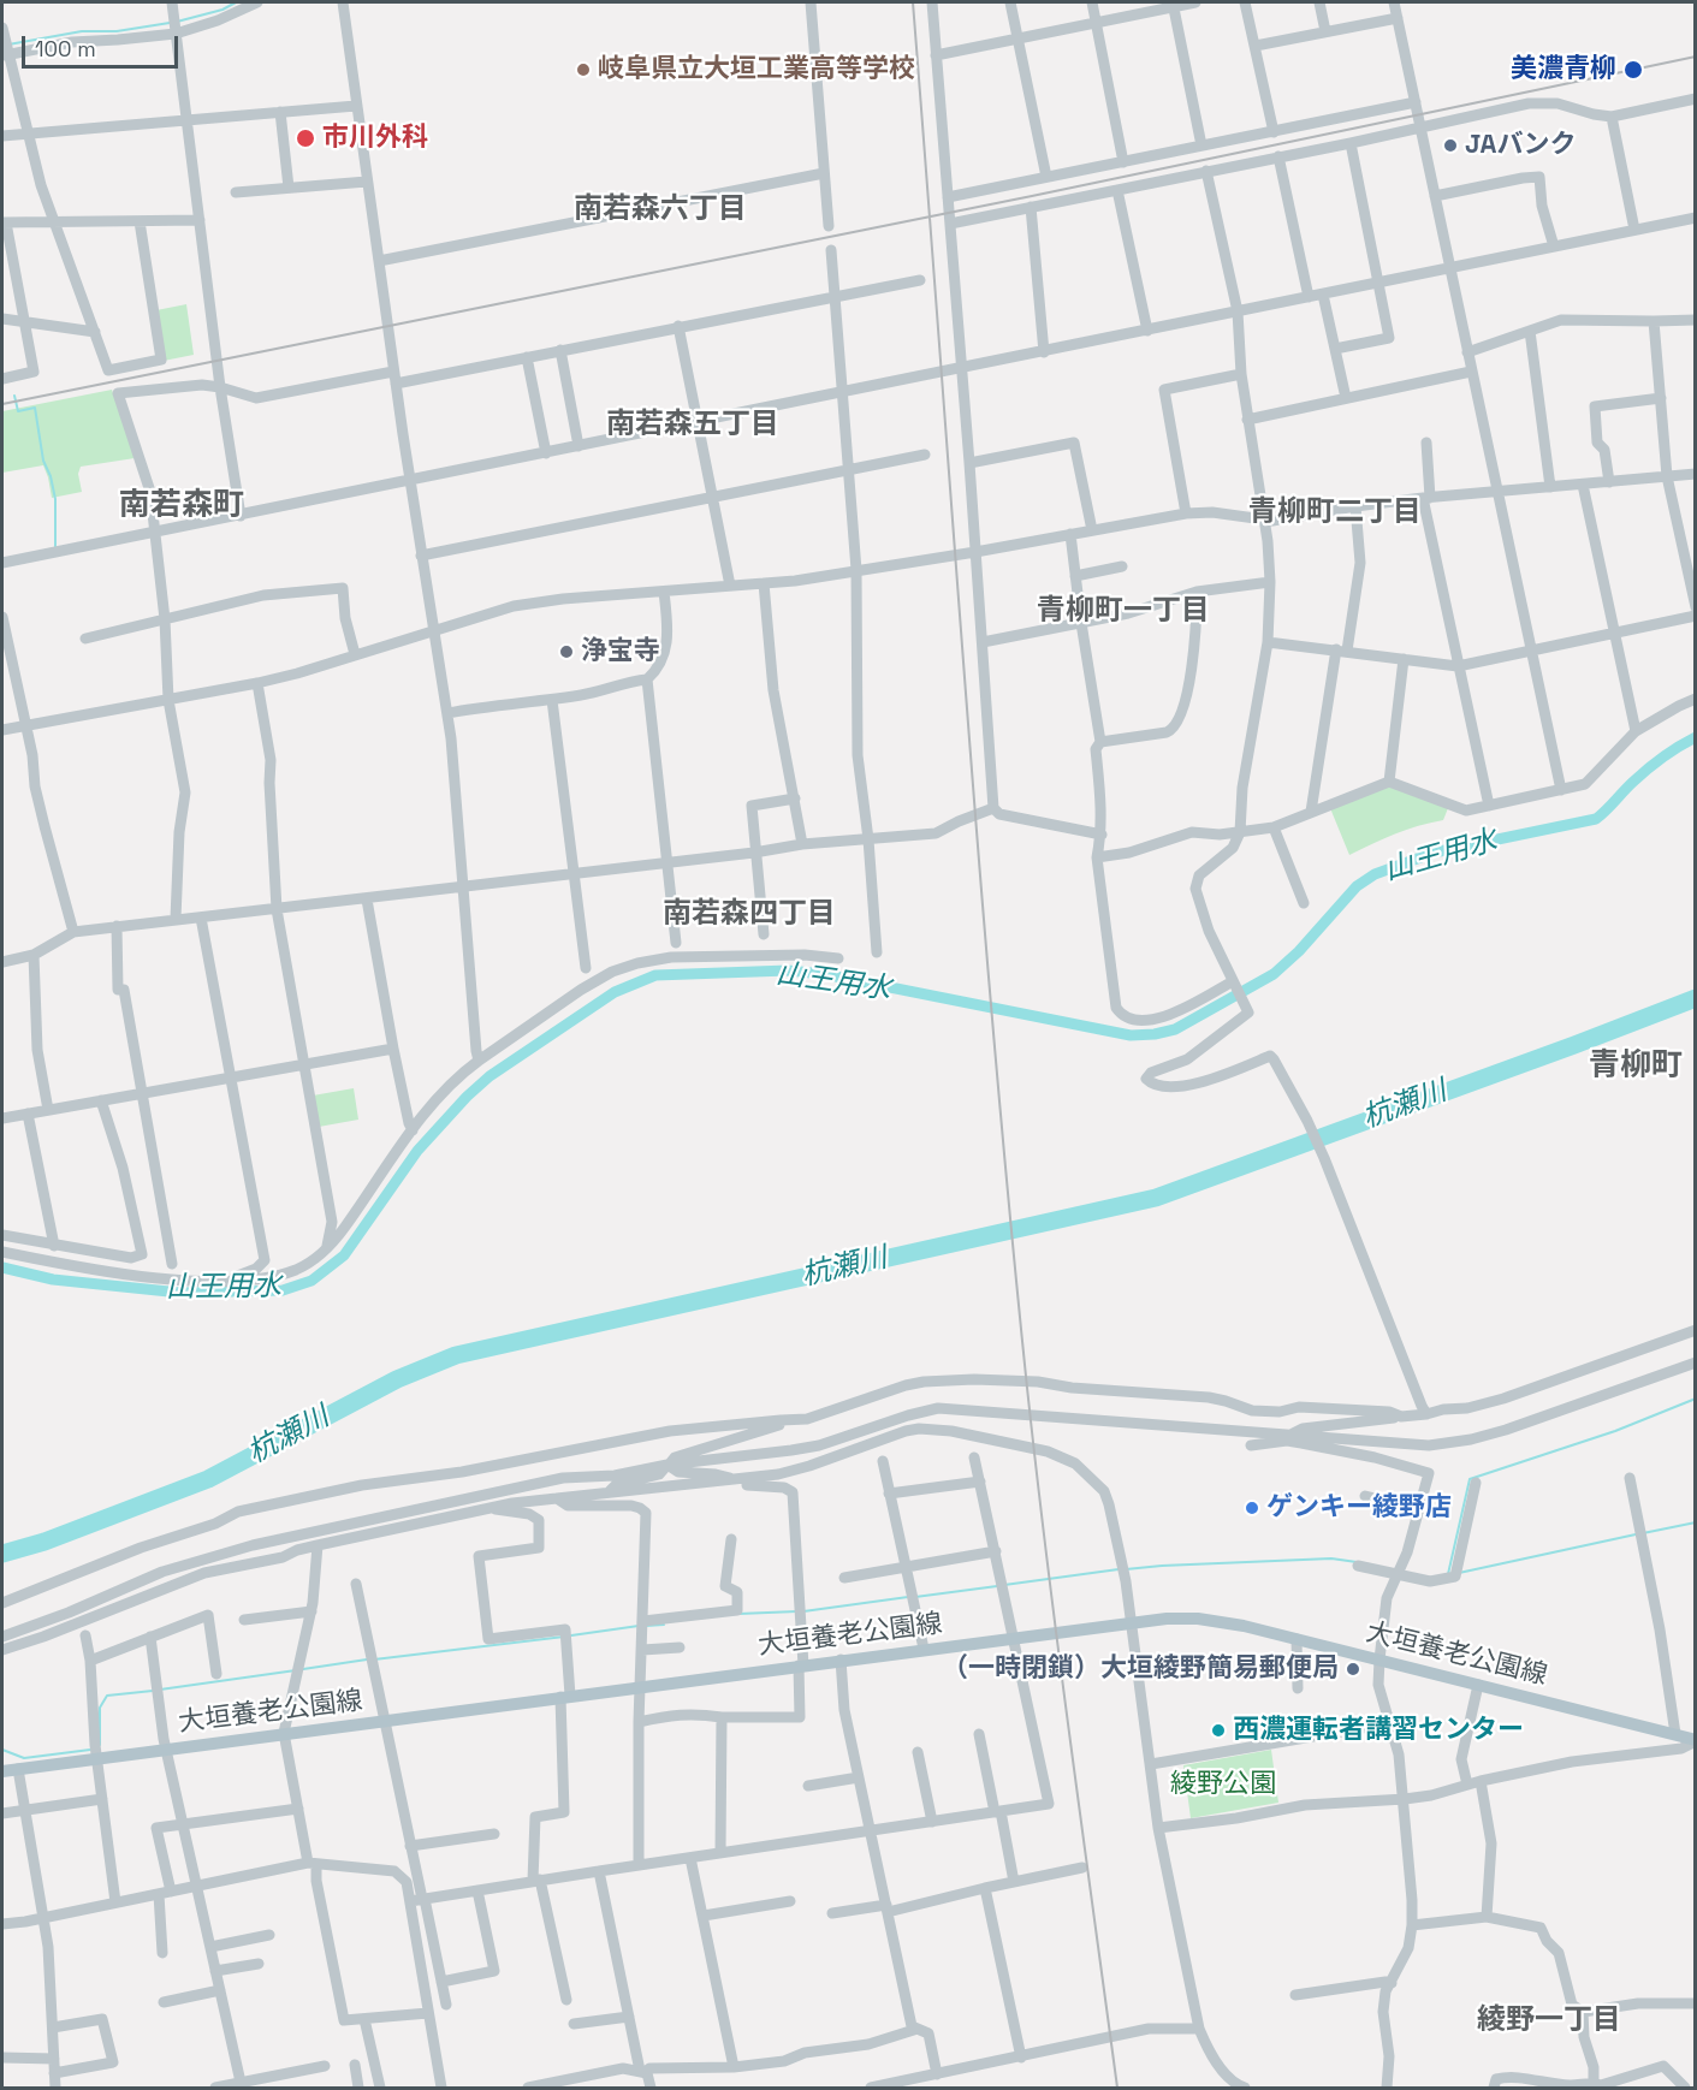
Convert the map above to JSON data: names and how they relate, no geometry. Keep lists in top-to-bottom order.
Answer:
{
  "streets": {
    "main road": ["大垣養老公園線"]
  },
  "districts": [
    "南若森六丁目",
    "南若森五丁目",
    "南若森町",
    "青柳町二丁目",
    "青柳町一丁目",
    "南若森四丁目",
    "青柳町",
    "綾野一丁目"
  ],
  "water": ["山王用水", "杭瀬川"],
  "parks": ["綾野公園"],
  "places": [
    "岐阜県立大垣工業高等学校",
    "美濃青柳",
    "市川外科",
    "JAバンク",
    "浄宝寺",
    "ゲンキー綾野店",
    "（一時閉鎖）大垣綾野簡易郵便局",
    "西濃運転者講習センター"
  ],
  "scale_bar": "100 m"
}
